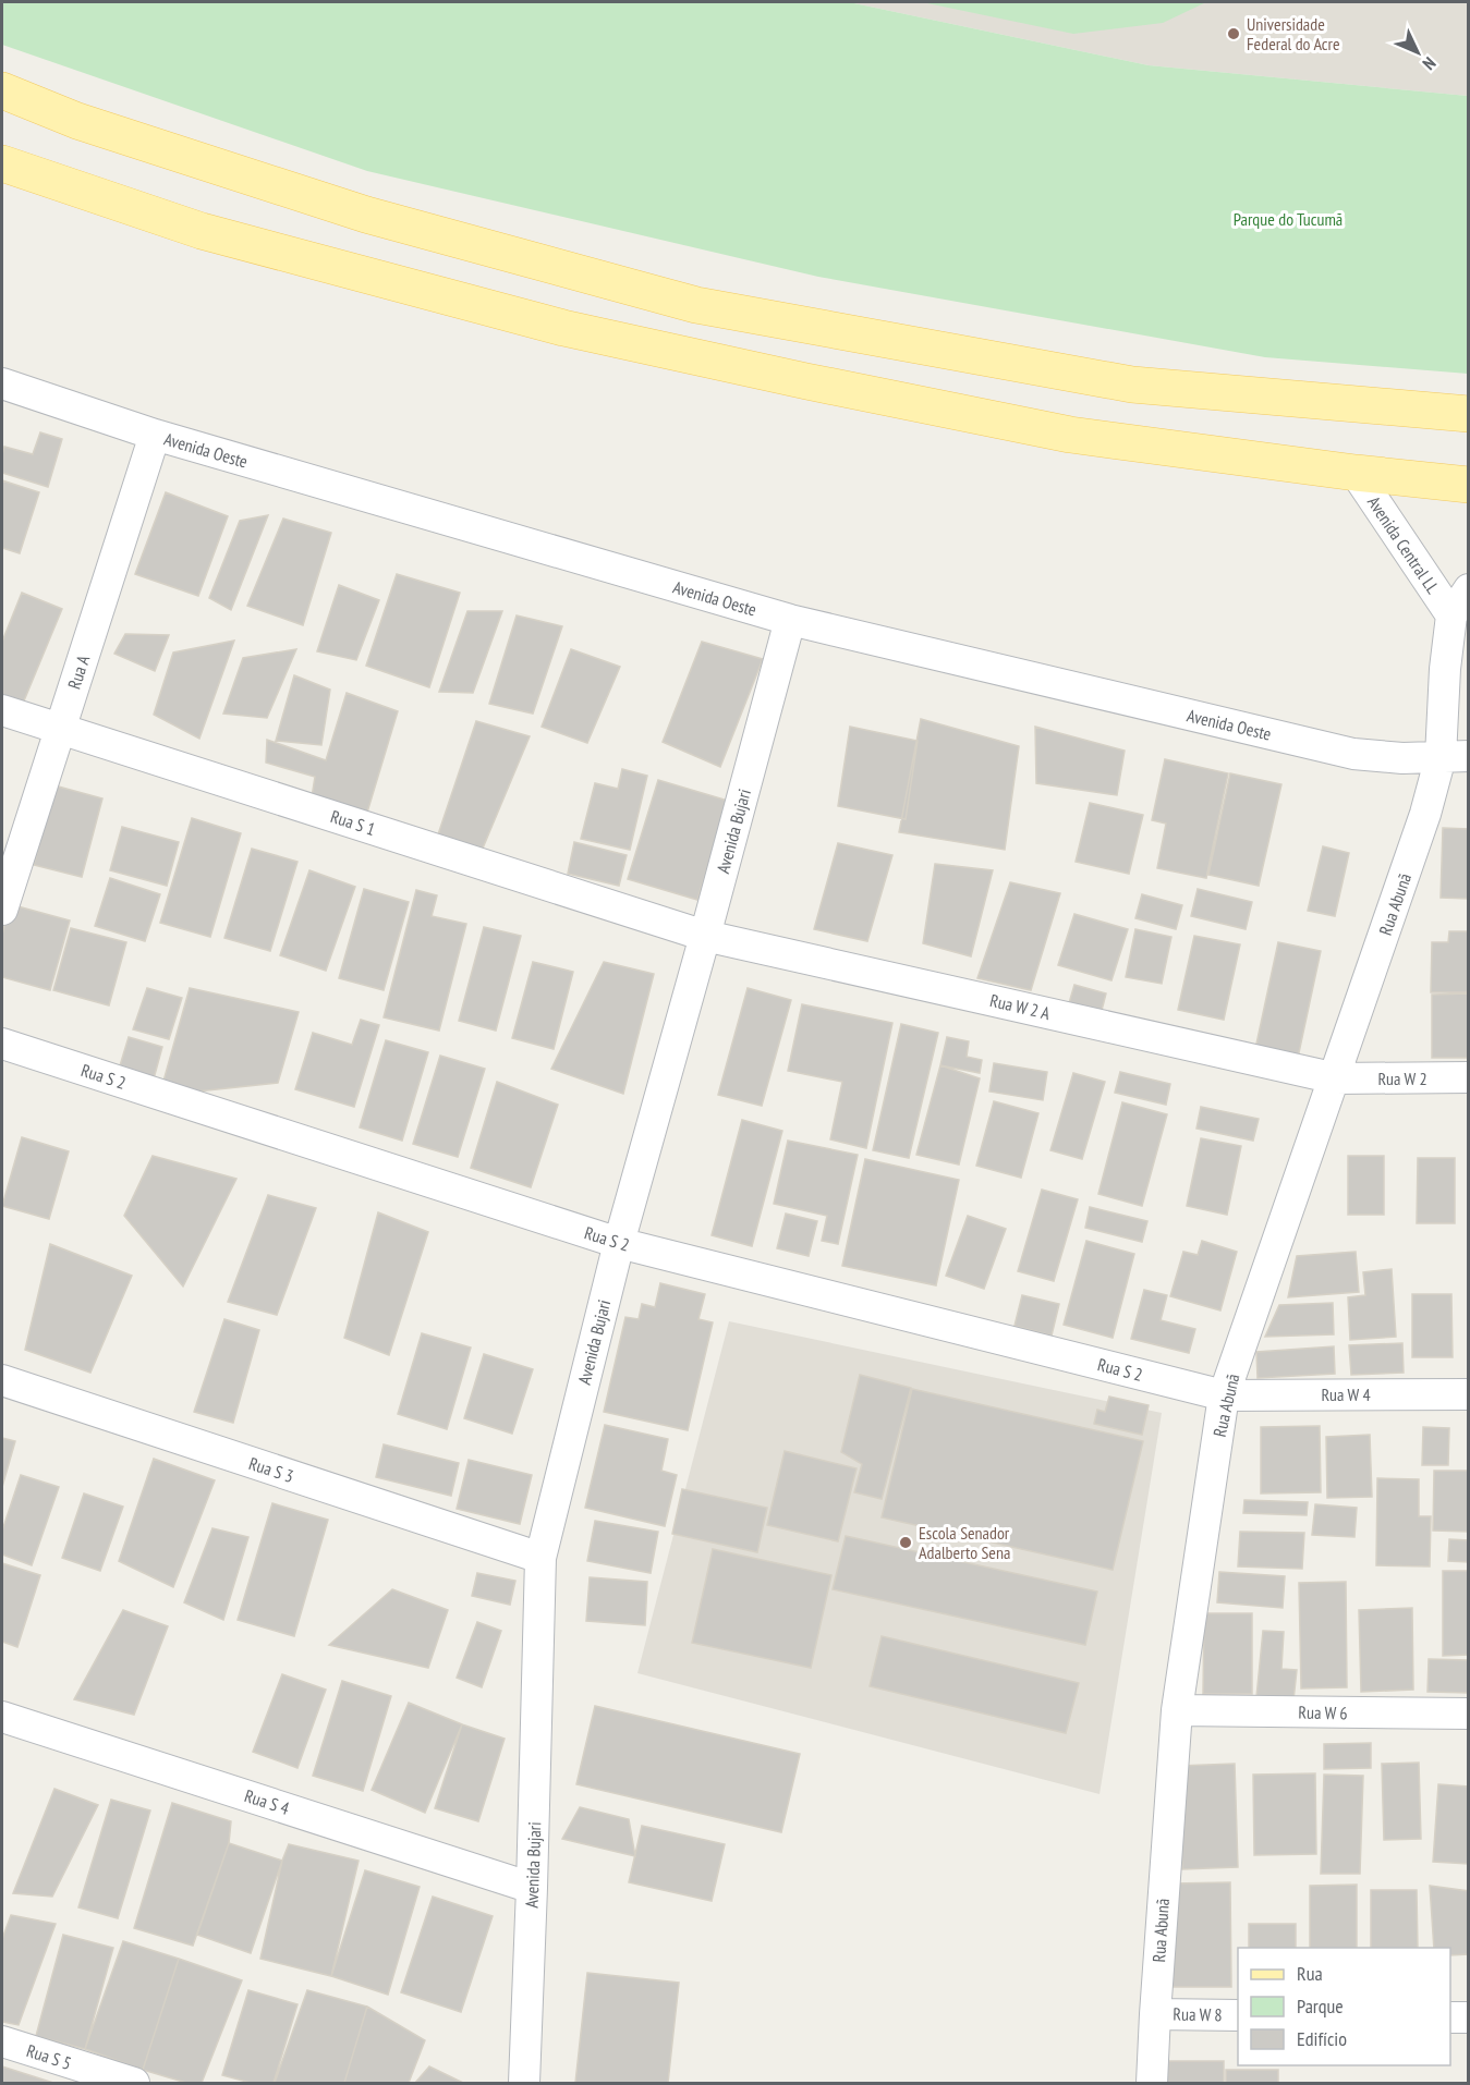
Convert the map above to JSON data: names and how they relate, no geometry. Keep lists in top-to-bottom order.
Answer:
{
  "streets": {
    "street": [
      "Avenida Oeste",
      "Avenida Central LL",
      "Rua A",
      "Rua S 1",
      "Avenida Bujari",
      "Rua Abunã",
      "Rua W 2 A",
      "Rua S 2",
      "Rua W 2",
      "Rua W 4",
      "Rua S 3",
      "Rua W 6",
      "Rua S 4",
      "Rua W 8",
      "Rua S 5"
    ]
  },
  "crossings": [
    ["Avenida Oeste", "Rua A"],
    ["Avenida Oeste", "Avenida Bujari"],
    ["Avenida Oeste", "Rua Abunã"],
    ["Rua A", "Rua S 1"],
    ["Rua S 1", "Avenida Bujari"],
    ["Rua S 1", "Rua W 2 A"],
    ["Avenida Bujari", "Rua W 2 A"],
    ["Avenida Bujari", "Rua S 2"],
    ["Avenida Bujari", "Rua S 3"],
    ["Avenida Bujari", "Rua S 4"],
    ["Rua Abunã", "Rua W 2 A"],
    ["Rua Abunã", "Rua S 2"],
    ["Rua Abunã", "Rua W 2"],
    ["Rua Abunã", "Rua W 4"],
    ["Rua Abunã", "Rua W 6"],
    ["Rua Abunã", "Rua W 8"],
    ["Rua W 2 A", "Rua W 2"],
    ["Rua S 2", "Rua W 4"]
  ],
  "parks": ["Parque do Tucumã"],
  "places": ["Universidade Federal do Acre", "Escola Senador Adalberto Sena"],
  "legend": ["Rua", "Parque", "Edifício"],
  "north": "bottom right"
}
